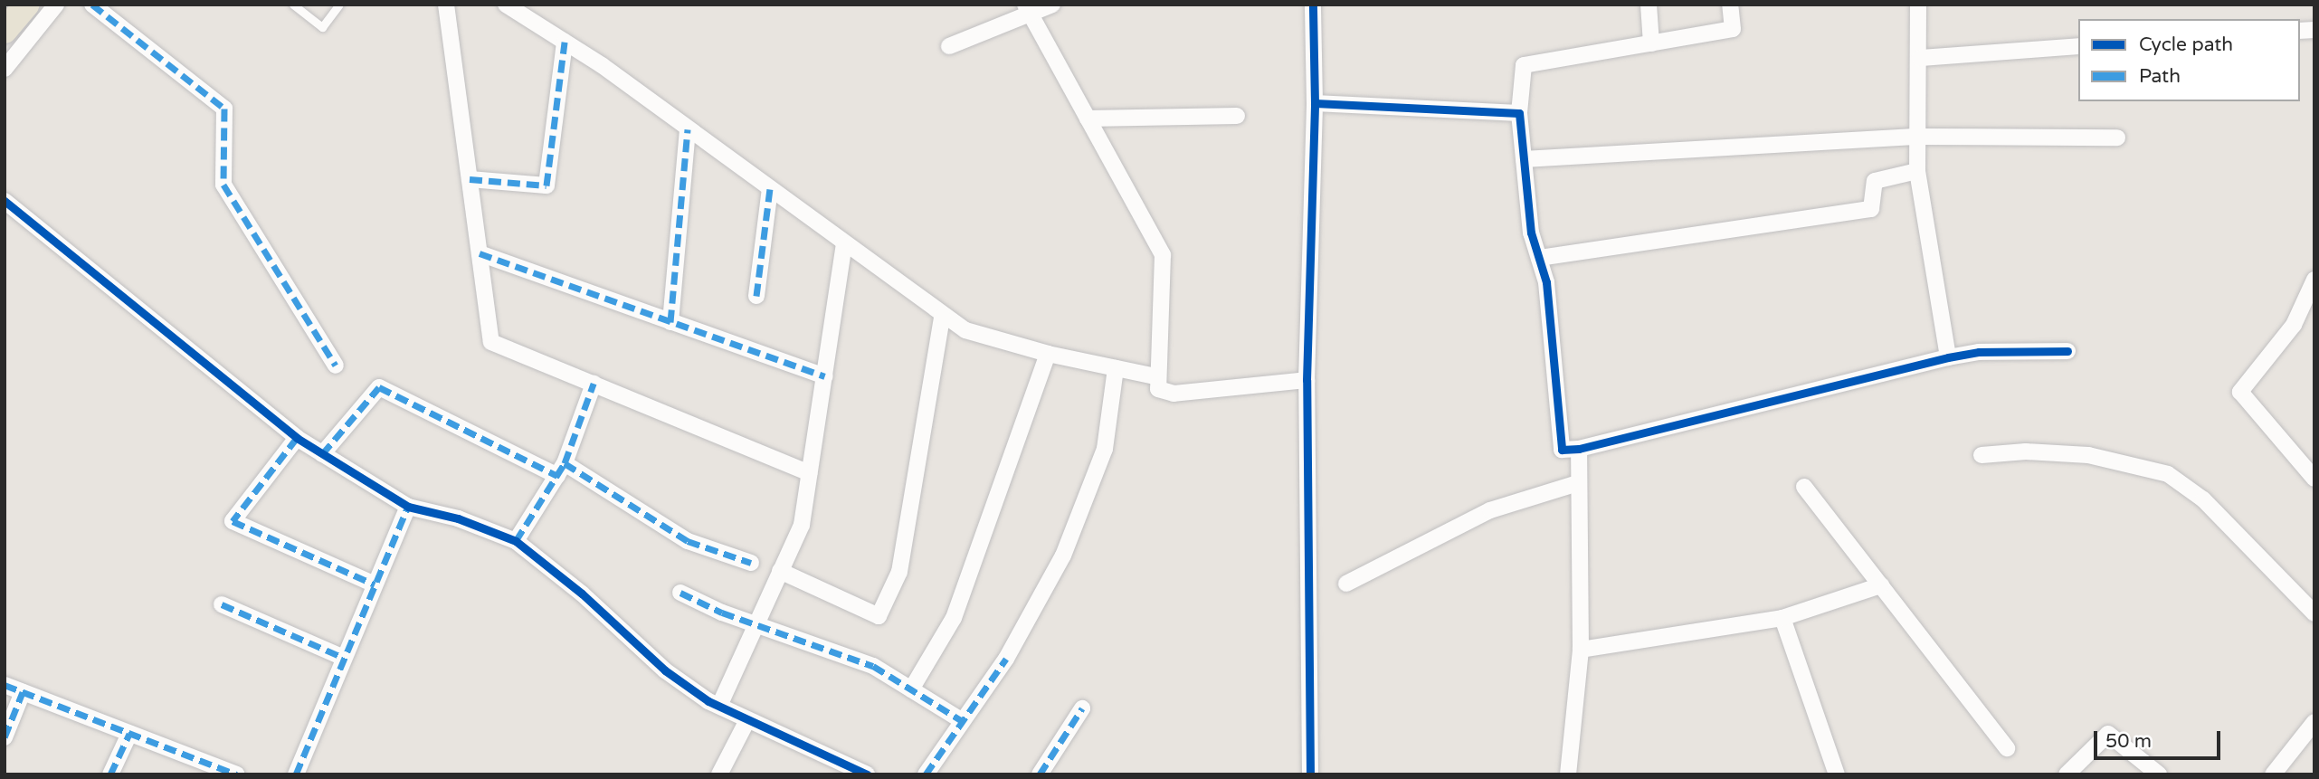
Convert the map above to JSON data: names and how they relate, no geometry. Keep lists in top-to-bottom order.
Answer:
{
  "legend": ["Cycle path", "Path"],
  "scale_bar": "50 m"
}
